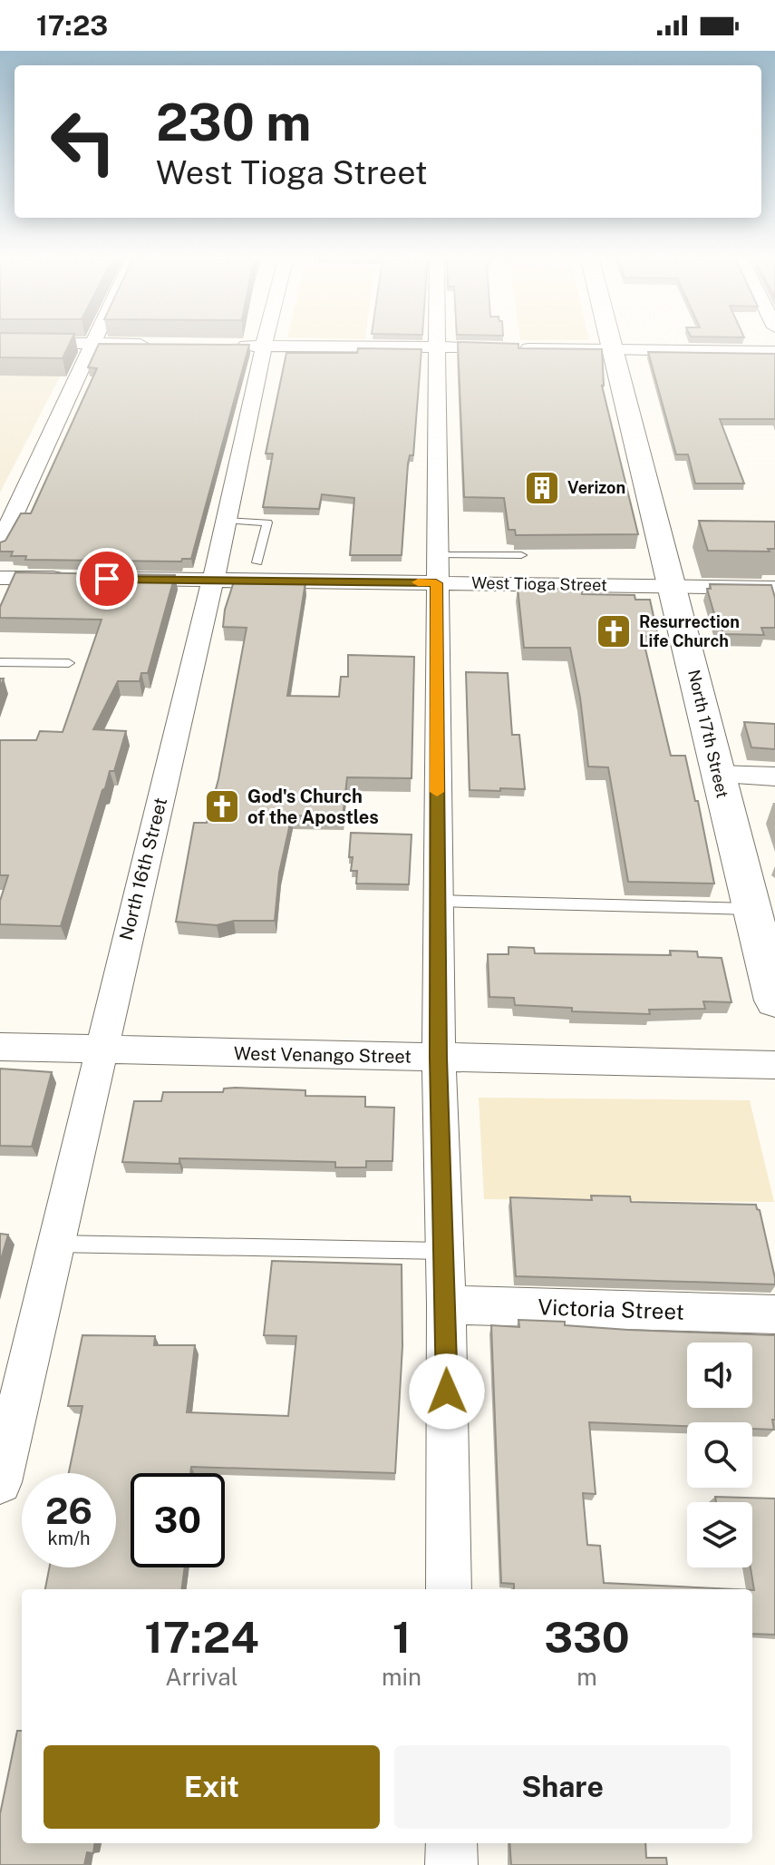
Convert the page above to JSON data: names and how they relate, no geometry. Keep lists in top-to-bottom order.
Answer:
{
  "streets": {
    "street": [
      "West Tioga Street",
      "North 17th Street",
      "North 16th Street",
      "West Venango Street",
      "Victoria Street"
    ]
  },
  "crossings": [
    ["West Tioga Street", "North 17th Street"],
    ["West Tioga Street", "North 16th Street"],
    ["North 16th Street", "West Venango Street"]
  ],
  "places": {
    "building": ["Verizon"],
    "church": ["Resurrection Life Church", "God's Church of the Apostles"]
  },
  "page": {
    "status": "17:23",
    "turn": ["230 m", "West Tioga Street"],
    "speed": "26 km/h",
    "limit": "30",
    "eta": [
      "17:24",
      "Arrival",
      "1",
      "min",
      "330",
      "m"
    ],
    "buttons": ["Exit", "Share"]
  }
}
